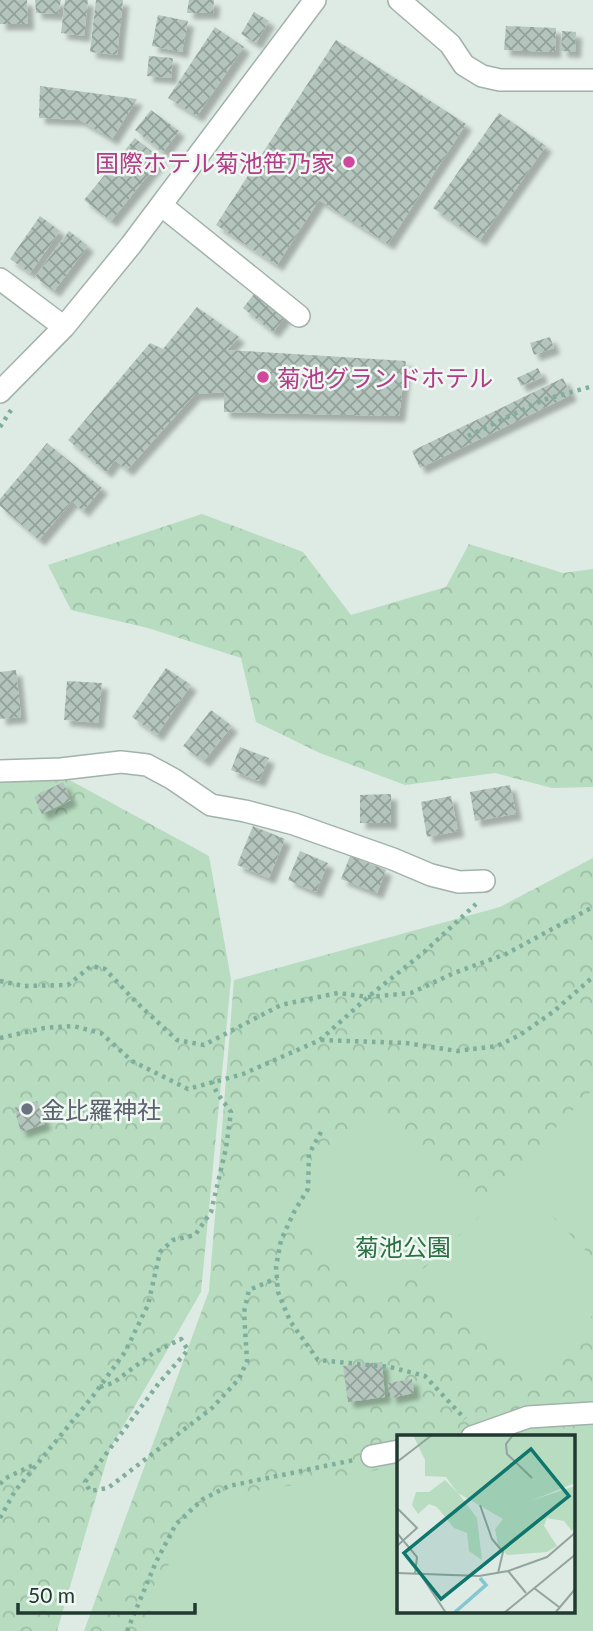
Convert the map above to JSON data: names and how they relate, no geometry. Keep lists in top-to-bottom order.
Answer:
{
  "parks": ["菊池公園"],
  "places": ["国際ホテル菊池笹乃家", "菊池グランドホテル", "金比羅神社"],
  "scale_bar": "50 m"
}
